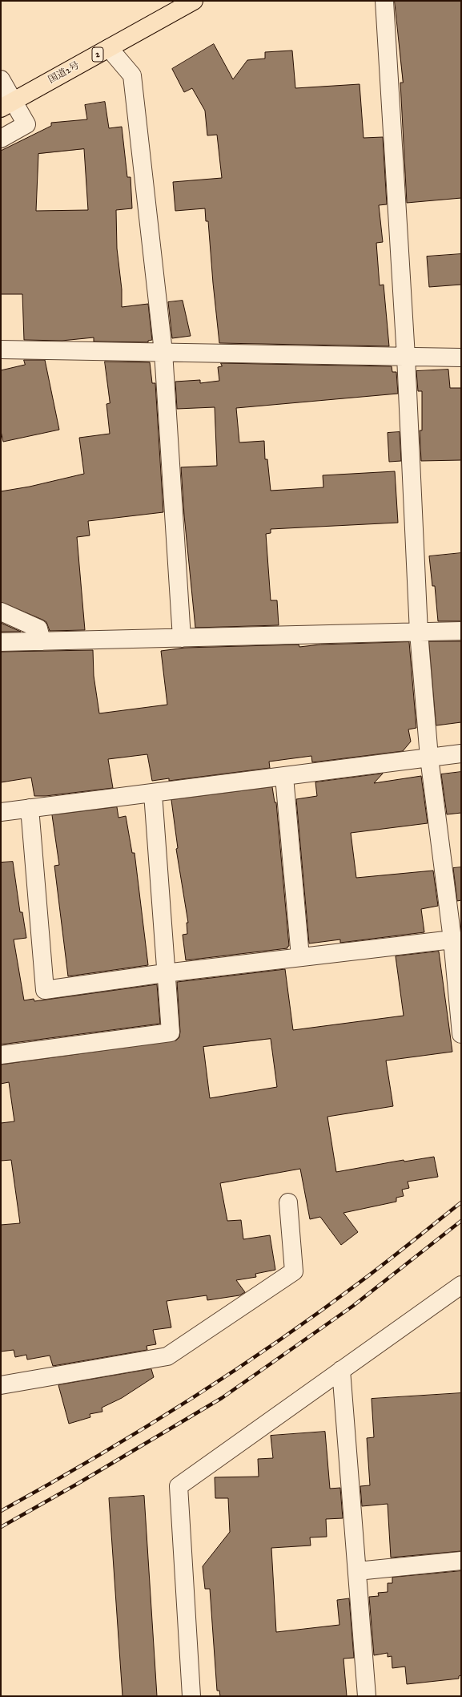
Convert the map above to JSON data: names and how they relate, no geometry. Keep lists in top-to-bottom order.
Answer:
{
  "streets": {
    "highway": ["2", "国道2号"]
  }
}
